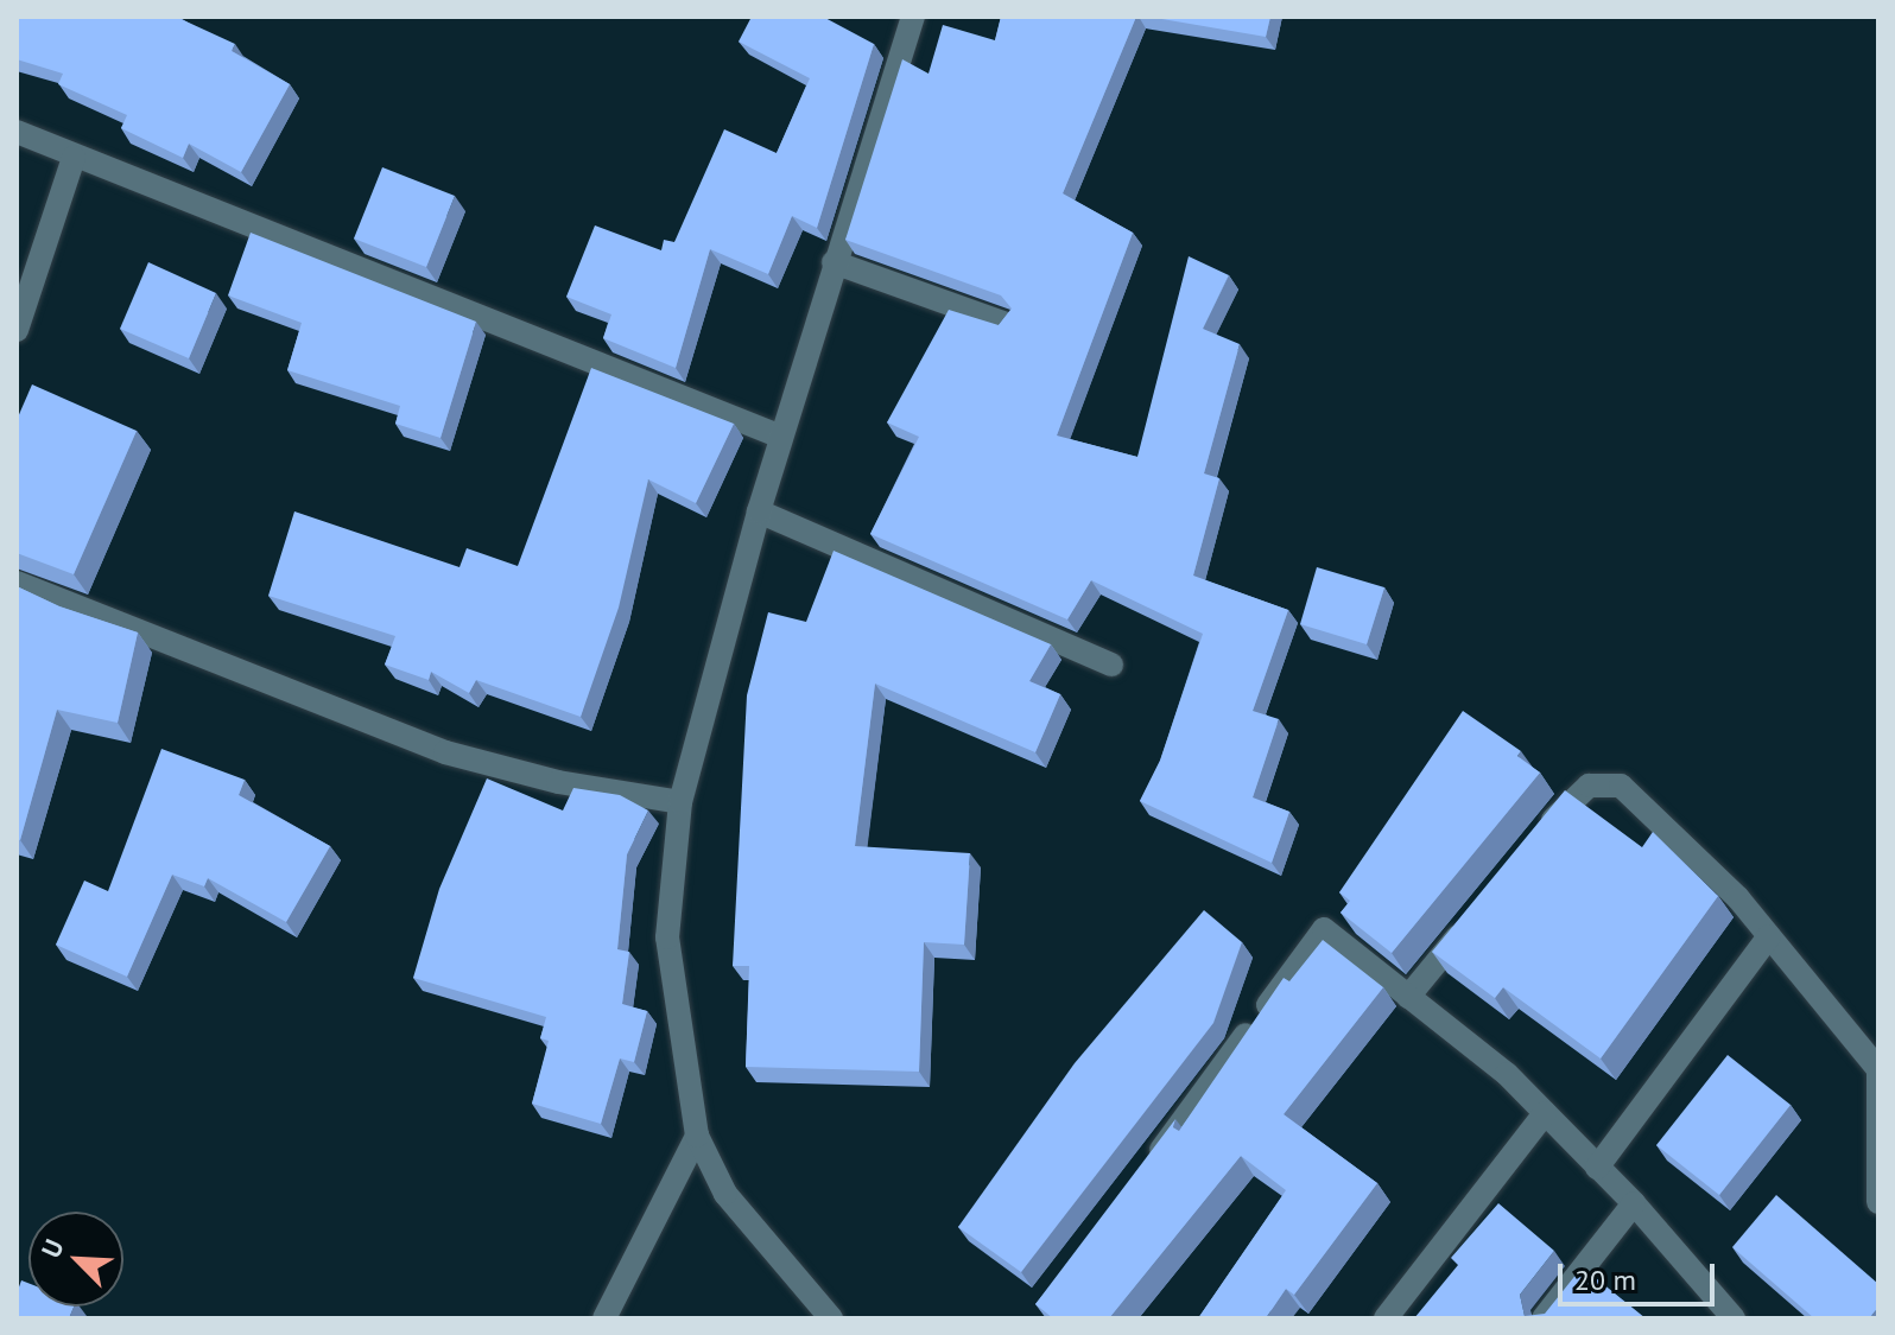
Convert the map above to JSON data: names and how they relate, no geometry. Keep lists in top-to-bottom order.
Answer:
{
  "scale_bar": "20 m",
  "north": "top left"
}
